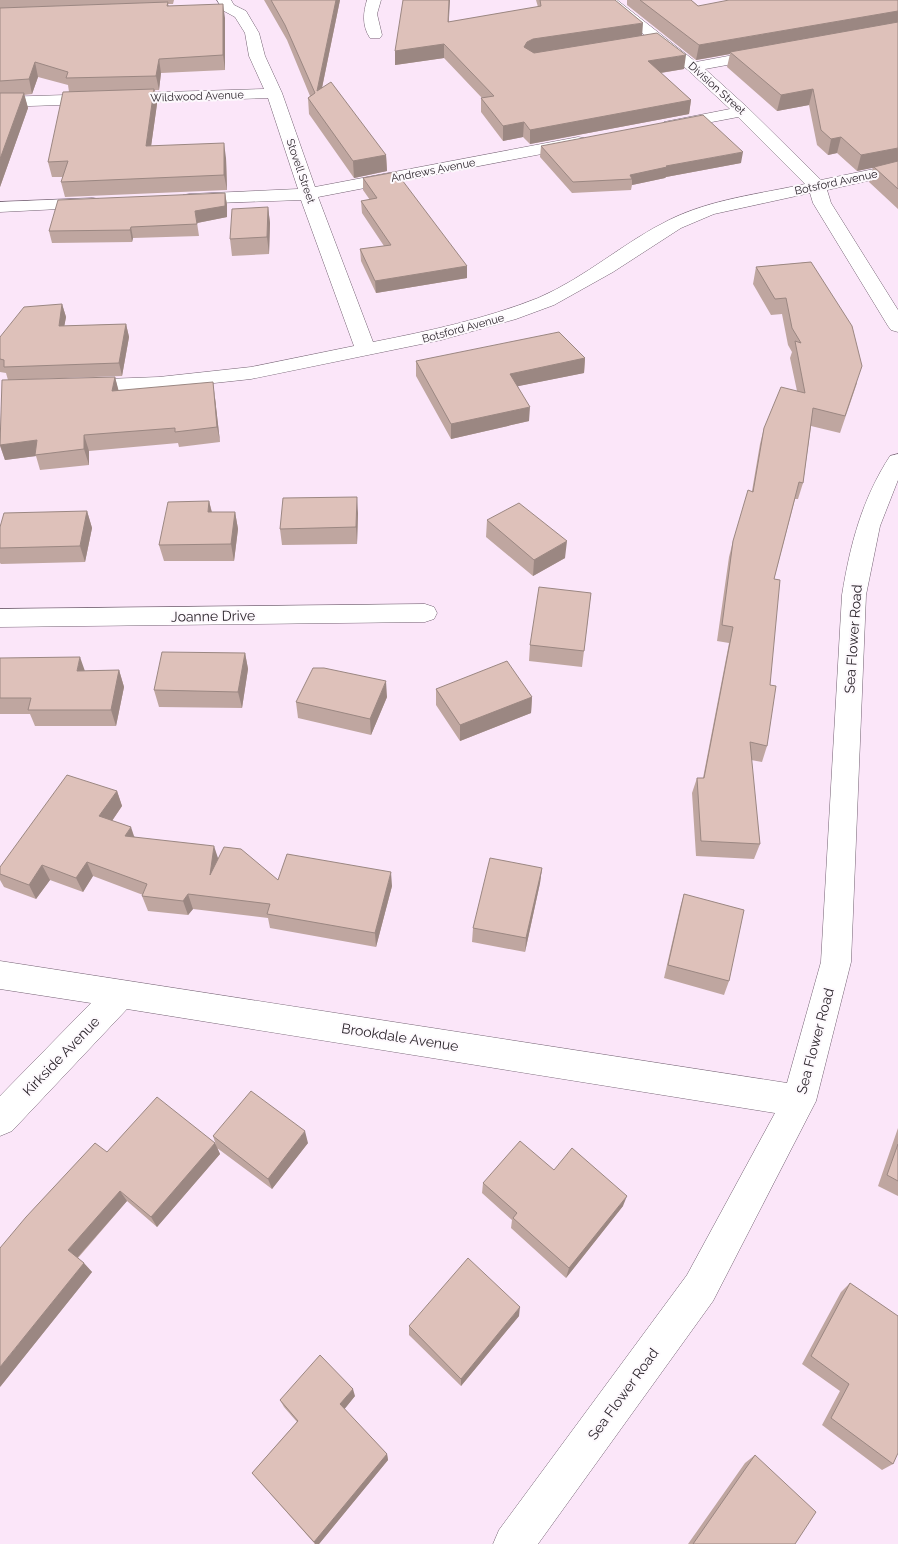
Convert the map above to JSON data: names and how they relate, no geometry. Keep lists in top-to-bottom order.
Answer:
{
  "streets": {
    "street": [
      "Division Street",
      "Wildwood Avenue",
      "Andrews Avenue",
      "Stovell Street",
      "Botsford Avenue",
      "Joanne Drive",
      "Sea Flower Road",
      "Brookdale Avenue",
      "Kirkside Avenue"
    ]
  },
  "crossings": [
    ["Division Street", "Botsford Avenue"],
    ["Wildwood Avenue", "Stovell Street"],
    ["Andrews Avenue", "Stovell Street"],
    ["Stovell Street", "Botsford Avenue"],
    ["Sea Flower Road", "Brookdale Avenue"],
    ["Brookdale Avenue", "Kirkside Avenue"]
  ]
}
